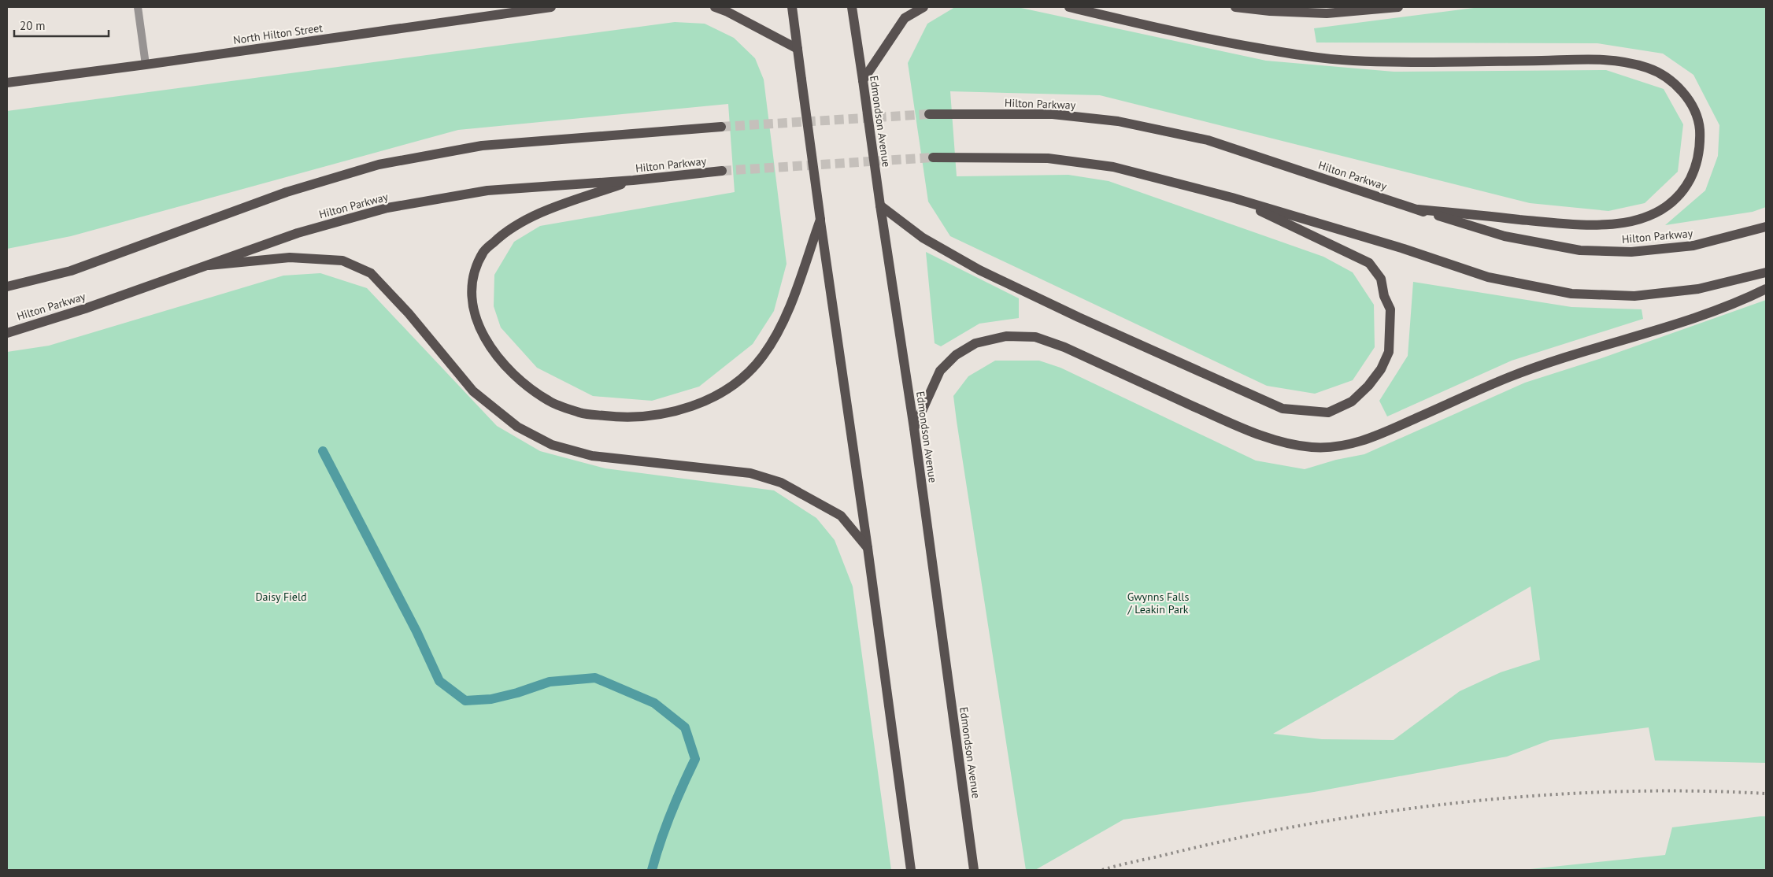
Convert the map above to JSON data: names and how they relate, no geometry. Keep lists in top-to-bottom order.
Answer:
{
  "streets": {
    "main road": ["North Hilton Street", "Hilton Parkway", "Edmondson Avenue"]
  },
  "parks": ["Daisy Field", "Gwynns Falls / Leakin Park"],
  "scale_bar": "20 m"
}
